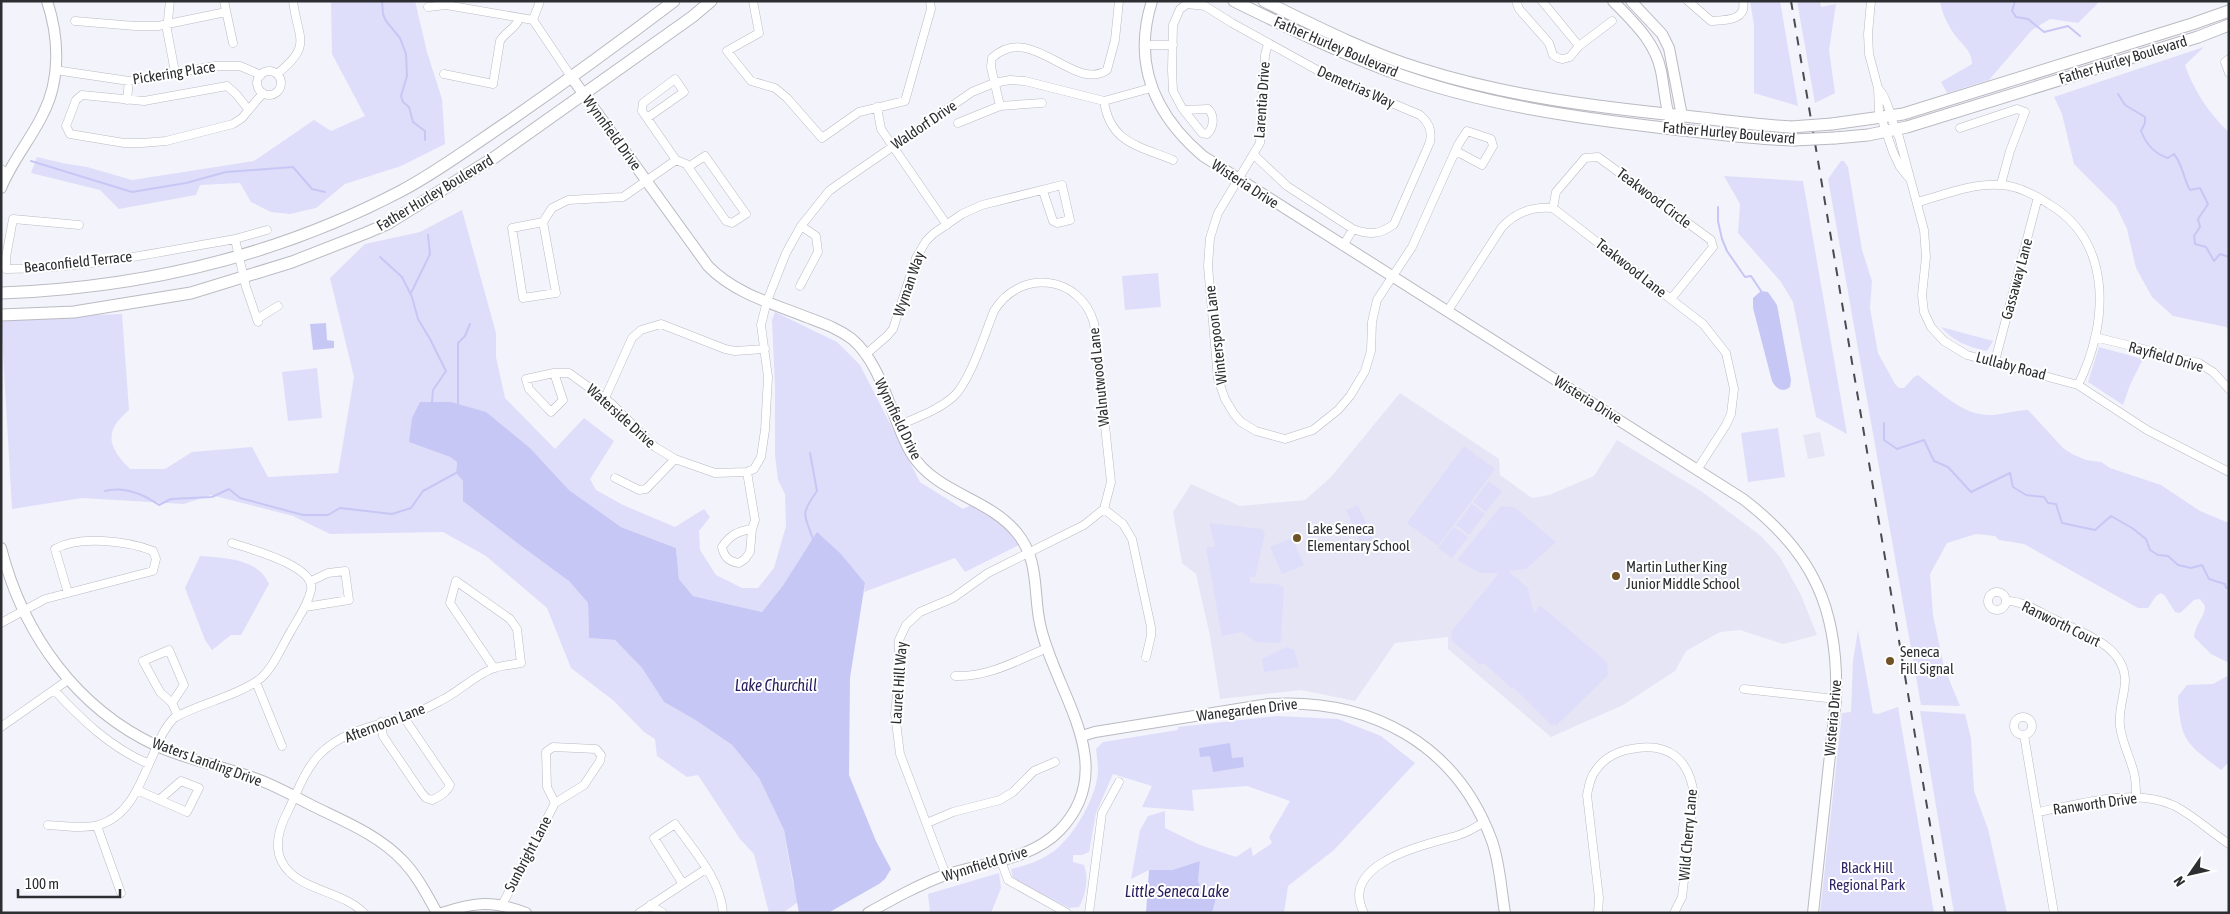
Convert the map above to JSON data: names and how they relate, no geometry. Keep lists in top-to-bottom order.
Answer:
{
  "streets": {
    "main road": ["Father Hurley Boulevard"],
    "street": [
      "Pickering Place",
      "Demetrias Way",
      "Larentia Drive",
      "Waldorf Drive",
      "Wynnfield Drive",
      "Wisteria Drive",
      "Teakwood Circle",
      "Beaconfield Terrace",
      "Teakwood Lane",
      "Gassaway Lane",
      "Wyman Way",
      "Winterspoon Lane",
      "Rayfield Drive",
      "Lullaby Road",
      "Walnutwood Lane",
      "Waterside Drive",
      "Ranworth Court",
      "Laurel Hill Way",
      "Wanegarden Drive",
      "Afternoon Lane",
      "Waters Landing Drive",
      "Ranworth Drive",
      "Wild Cherry Lane",
      "Sunbright Lane"
    ]
  },
  "crossings": [
    ["Father Hurley Boulevard", "Wynnfield Drive"],
    ["Father Hurley Boulevard", "Lullaby Road"],
    ["Demetrias Way", "Larentia Drive"],
    ["Larentia Drive", "Wisteria Drive"],
    ["Larentia Drive", "Winterspoon Lane"],
    ["Waldorf Drive", "Wynnfield Drive"],
    ["Waldorf Drive", "Wisteria Drive"],
    ["Wynnfield Drive", "Wyman Way"],
    ["Wynnfield Drive", "Walnutwood Lane"],
    ["Wynnfield Drive", "Laurel Hill Way"],
    ["Wynnfield Drive", "Wanegarden Drive"],
    ["Wisteria Drive", "Teakwood Lane"],
    ["Wisteria Drive", "Winterspoon Lane"],
    ["Teakwood Circle", "Teakwood Lane"],
    ["Gassaway Lane", "Lullaby Road"],
    ["Ranworth Court", "Ranworth Drive"],
    ["Afternoon Lane", "Waters Landing Drive"]
  ],
  "water": ["Lake Churchill", "Little Seneca Lake"],
  "parks": ["Black Hill Regional Park"],
  "places": ["Lake Seneca Elementary School", "Martin Luther King Junior Middle School", "Seneca Fill Signal"],
  "scale_bar": "100 m",
  "north": "bottom left"
}
